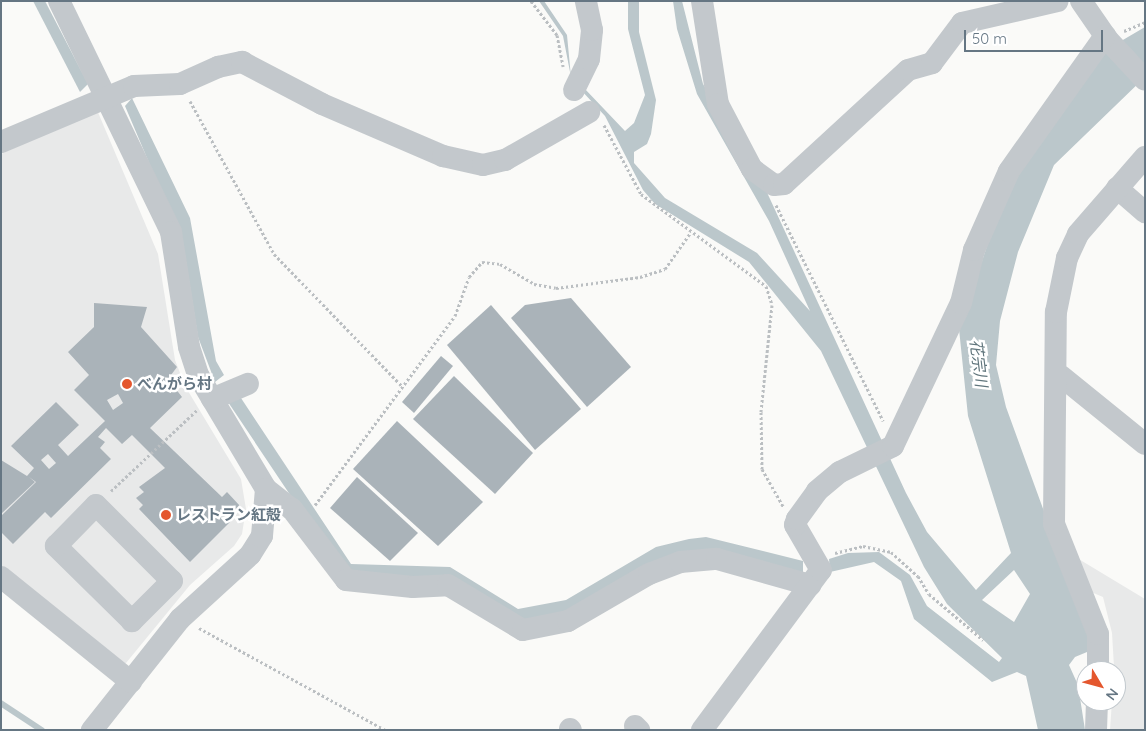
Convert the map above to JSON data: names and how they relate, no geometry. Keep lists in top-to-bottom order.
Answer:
{
  "water": ["花宗川"],
  "places": ["べんがら村", "レストラン紅殻"],
  "scale_bar": "50 m",
  "north": "bottom right"
}
